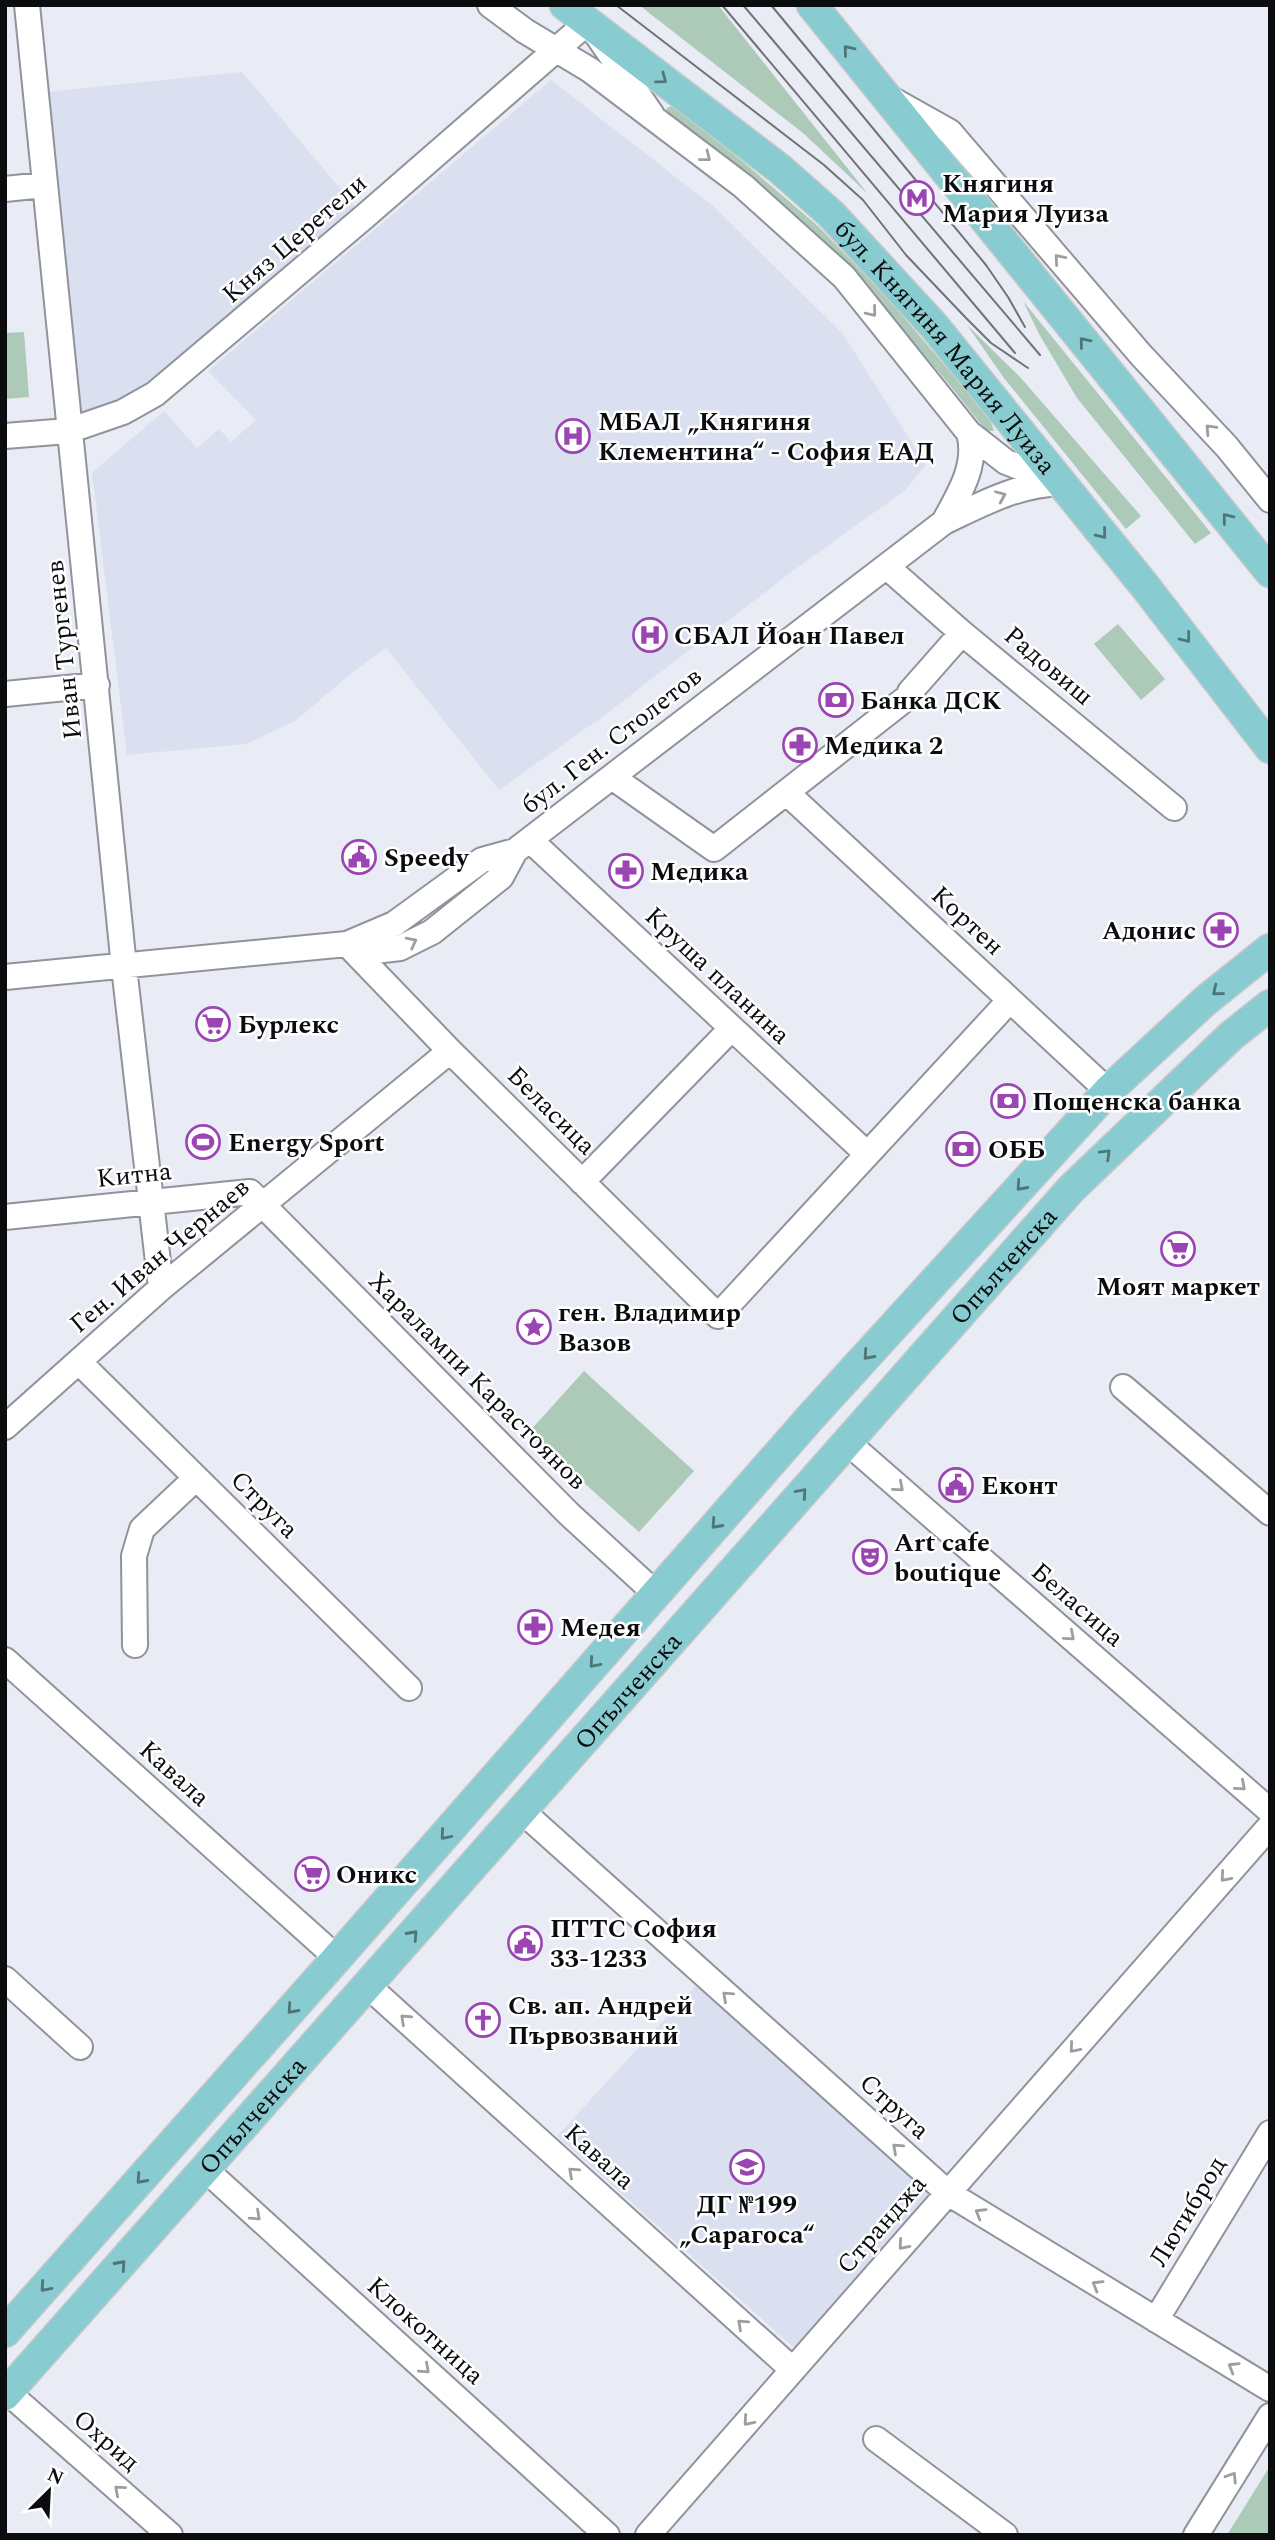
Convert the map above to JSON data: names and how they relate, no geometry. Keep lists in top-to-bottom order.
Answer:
{
  "streets": {
    "main road": ["бул. Княгиня Мария Луиза", "Опълченска"],
    "street": [
      "Княз Церетели",
      "Иван Тургенев",
      "Радовиш",
      "бул. Ген. Столетов",
      "Кортен",
      "Круша планина",
      "Беласица",
      "Китна",
      "Ген. Иван Чернаев",
      "Харалампи Карастоянов",
      "Струга",
      "Кавала",
      "Лютиброд",
      "Странджа",
      "Клокотница",
      "Охрид"
    ]
  },
  "crossings": [
    ["Княз Церетели", "бул. Княгиня Мария Луиза"],
    ["Княз Церетели", "Иван Тургенев"],
    ["бул. Княгиня Мария Луиза", "бул. Ген. Столетов"],
    ["Иван Тургенев", "бул. Ген. Столетов"],
    ["Иван Тургенев", "Китна"],
    ["Иван Тургенев", "Ген. Иван Чернаев"],
    ["Радовиш", "бул. Ген. Столетов"],
    ["бул. Ген. Столетов", "Круша планина"],
    ["бул. Ген. Столетов", "Беласица"],
    ["Кортен", "Опълченска"],
    ["Круша планина", "Беласица"],
    ["Беласица", "Ген. Иван Чернаев"],
    ["Беласица", "Опълченска"],
    ["Китна", "Ген. Иван Чернаев"],
    ["Китна", "Харалампи Карастоянов"],
    ["Ген. Иван Чернаев", "Харалампи Карастоянов"],
    ["Ген. Иван Чернаев", "Струга"],
    ["Опълченска", "Харалампи Карастоянов"],
    ["Опълченска", "Струга"],
    ["Опълченска", "Кавала"],
    ["Опълченска", "Клокотница"],
    ["Опълченска", "Охрид"],
    ["Струга", "Лютиброд"],
    ["Струга", "Странджа"],
    ["Кавала", "Странджа"]
  ],
  "one_way": [
    "Беласица",
    "Струга",
    "Кавала",
    "Странджа",
    "Клокотница",
    "Охрид"
  ],
  "places": {
    "metro station": ["Княгиня Мария Луиза"],
    "hospital": ["МБАЛ „Княгиня Клементина“ - София ЕАД", "СБАЛ Йоан Павел"],
    "bank": ["Банка ДСК", "Пощенска банка", "ОББ"],
    "pharmacy": [
      "Медика 2",
      "Медика",
      "Адонис",
      "Медея"
    ],
    "public building": ["Speedy", "Еконт", "ПТТС София 33-1233"],
    "supermarket": ["Бурлекс", "Моят маркет", "Оникс"],
    "sports": ["Energy Sport"],
    "place": ["ген. Владимир Вазов"],
    "theatre": ["Art cafe boutique"],
    "church": ["Св. ап. Андрей Първозваний"],
    "school or university": ["ДГ №199 „Сарагоса“"]
  },
  "north": "top right"
}
